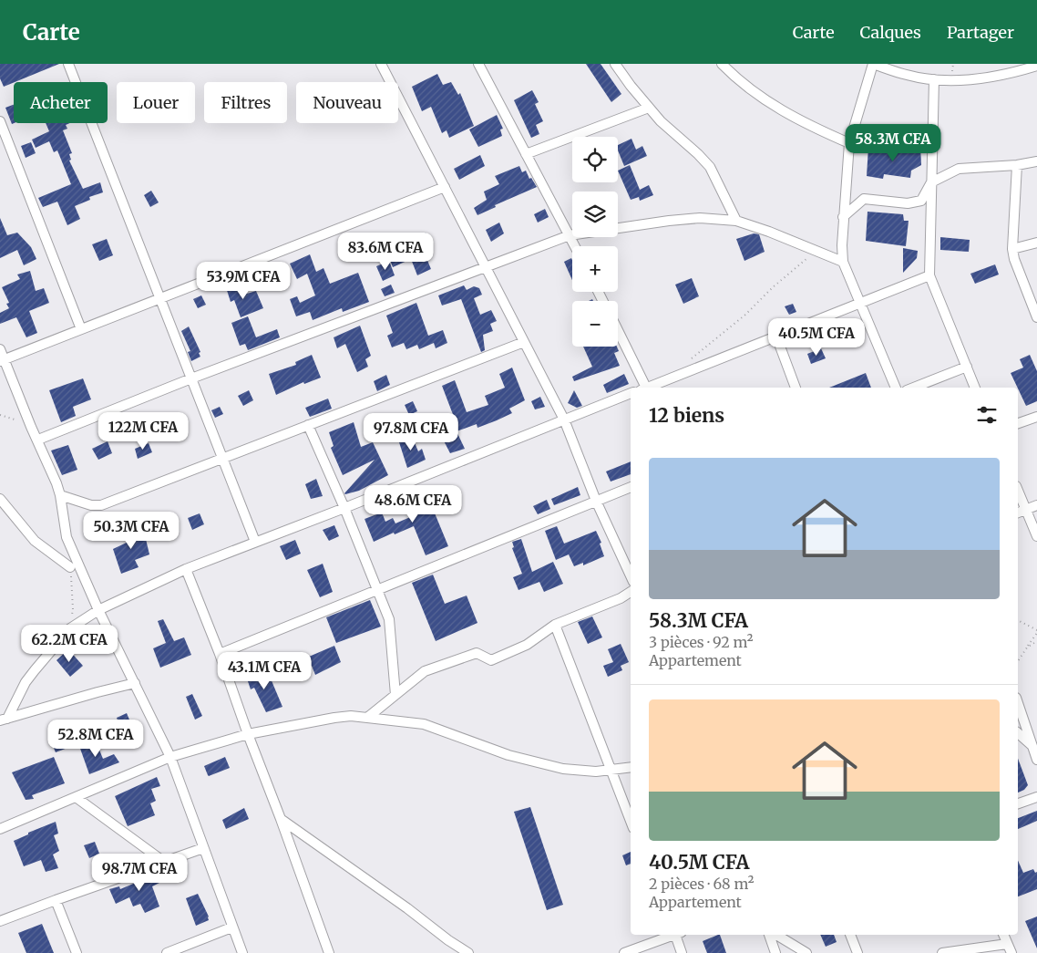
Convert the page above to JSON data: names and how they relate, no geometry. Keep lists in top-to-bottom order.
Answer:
{
  "page": {
    "header": "Carte",
    "nav": ["Carte", "Calques", "Partager"],
    "chip": [
      "Acheter",
      "Louer",
      "Filtres",
      "Nouveau"
    ],
    "price": [
      "58.3M CFA",
      "83.6M CFA",
      "53.9M CFA",
      "40.5M CFA",
      "122M CFA",
      "97.8M CFA",
      "48.6M CFA",
      "50.3M CFA",
      "62.2M CFA",
      "43.1M CFA",
      "52.8M CFA",
      "98.7M CFA"
    ],
    "map_buttons": ["+", "−"],
    "heading": "12 biens",
    "list": [
      {
        "name": "58.3M CFA",
        "note": "3 pièces · 92 m² · Appartement"
      },
      {
        "name": "40.5M CFA",
        "note": "2 pièces · 68 m² · Appartement"
      }
    ]
  }
}
